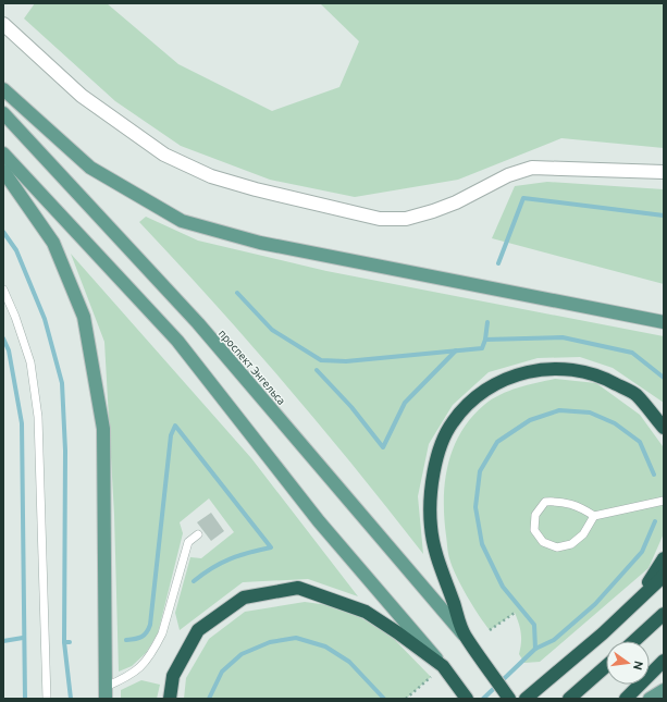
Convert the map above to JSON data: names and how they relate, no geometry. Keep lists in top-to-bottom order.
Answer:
{
  "streets": {
    "main road": ["проспект Энгельса"]
  },
  "north": "right"
}
